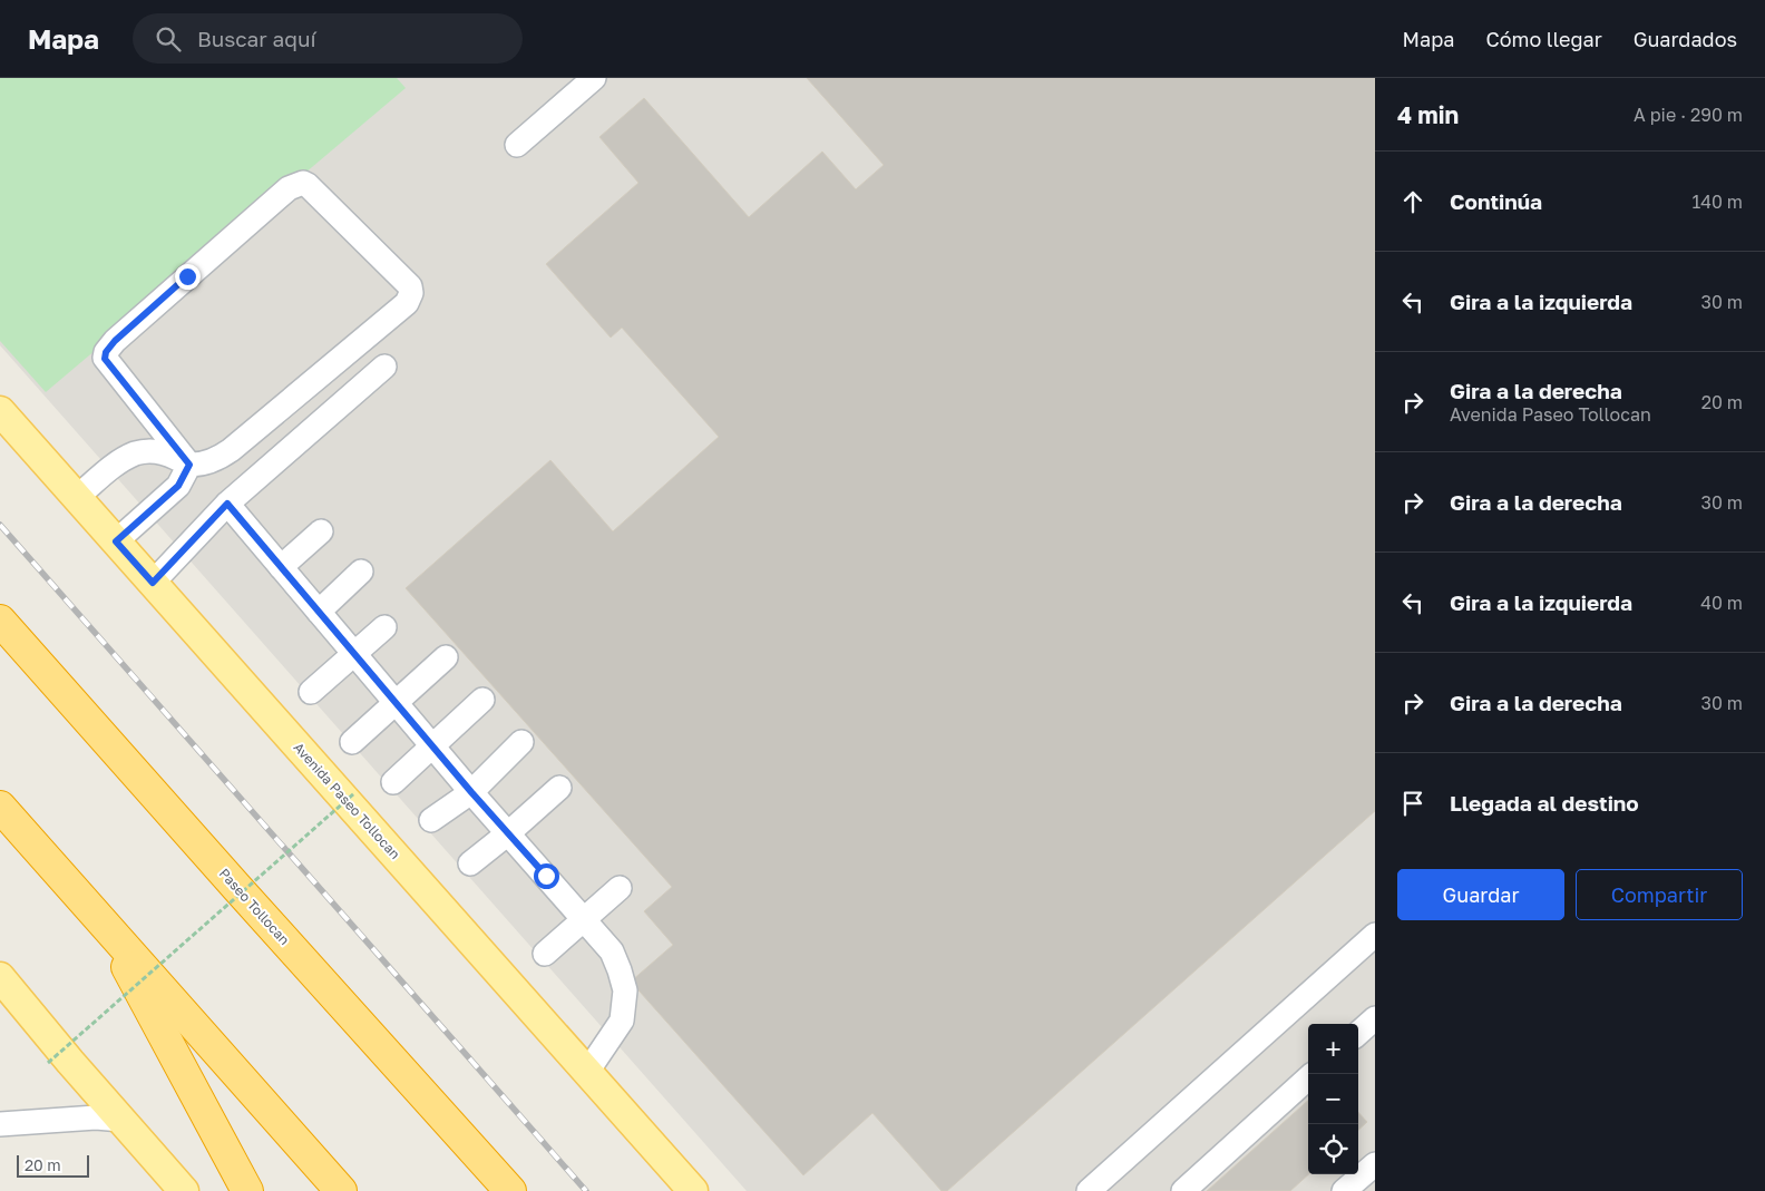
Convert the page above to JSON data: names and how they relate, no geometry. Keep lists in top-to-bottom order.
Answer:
{
  "streets": {
    "highway": ["Paseo Tollocan"],
    "main road": ["Avenida Paseo Tollocan"]
  },
  "scale_bar": "20 m",
  "page": {
    "header": "Mapa",
    "search": "Buscar aquí",
    "nav": ["Mapa", "Cómo llegar", "Guardados"],
    "heading": ["4 min", "A pie · 290 m"],
    "list": [
      ["Continúa", "140 m"],
      ["Gira a la izquierda", "30 m"],
      ["Gira a la derecha", "Avenida Paseo Tollocan", "20 m"],
      ["Gira a la derecha", "30 m"],
      ["Gira a la izquierda", "40 m"],
      ["Gira a la derecha", "30 m"],
      "Llegada al destino"
    ],
    "buttons": ["Guardar", "Compartir"],
    "map_buttons": ["+", "−"],
    "scale": "20 m"
  }
}
